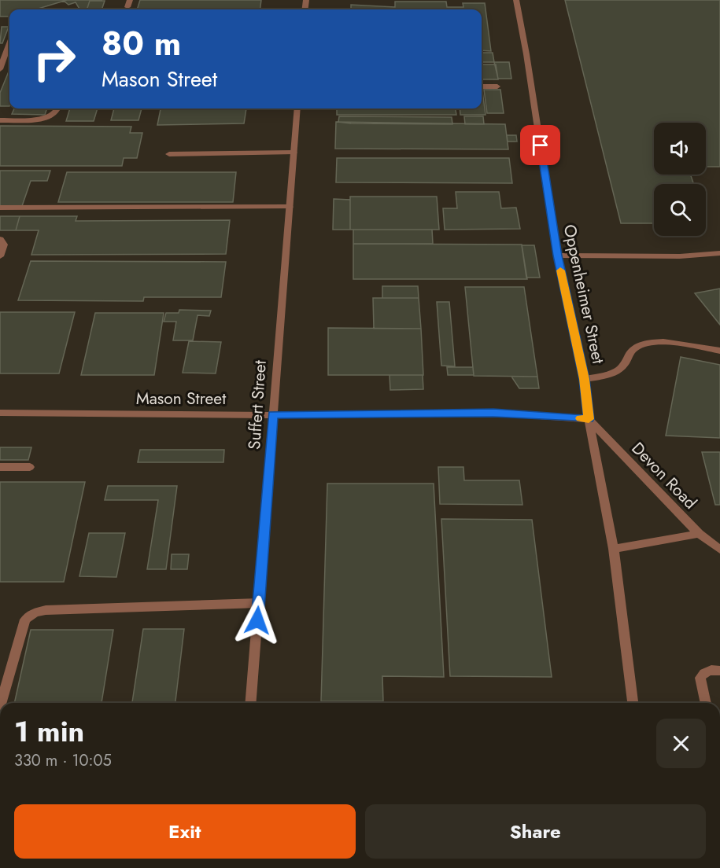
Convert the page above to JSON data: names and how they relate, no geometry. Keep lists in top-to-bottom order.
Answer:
{
  "streets": {
    "street": [
      "Oppenheimer Street",
      "Mason Street",
      "Suffert Street",
      "Devon Road"
    ]
  },
  "crossings": [
    ["Oppenheimer Street", "Mason Street"],
    ["Oppenheimer Street", "Devon Road"],
    ["Mason Street", "Suffert Street"],
    ["Mason Street", "Devon Road"]
  ],
  "page": {
    "turn": ["80 m", "Mason Street"],
    "heading": ["1 min", "330 m · 10:05"],
    "buttons": ["Exit", "Share"]
  }
}
